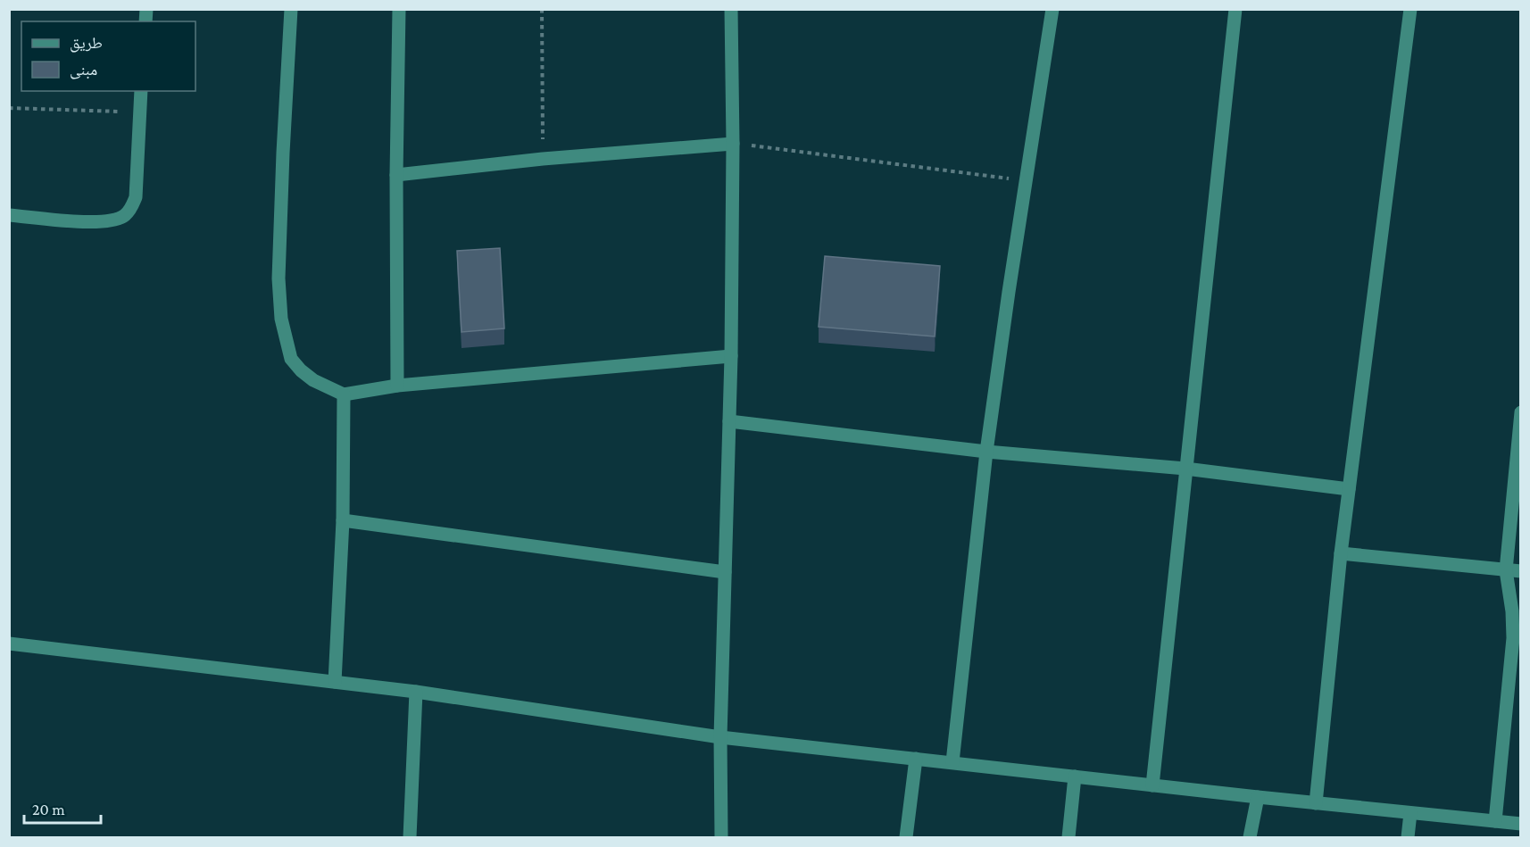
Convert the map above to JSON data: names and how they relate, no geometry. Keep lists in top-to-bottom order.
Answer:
{
  "legend": ["طريق", "مبنى"],
  "scale_bar": "20 m"
}
